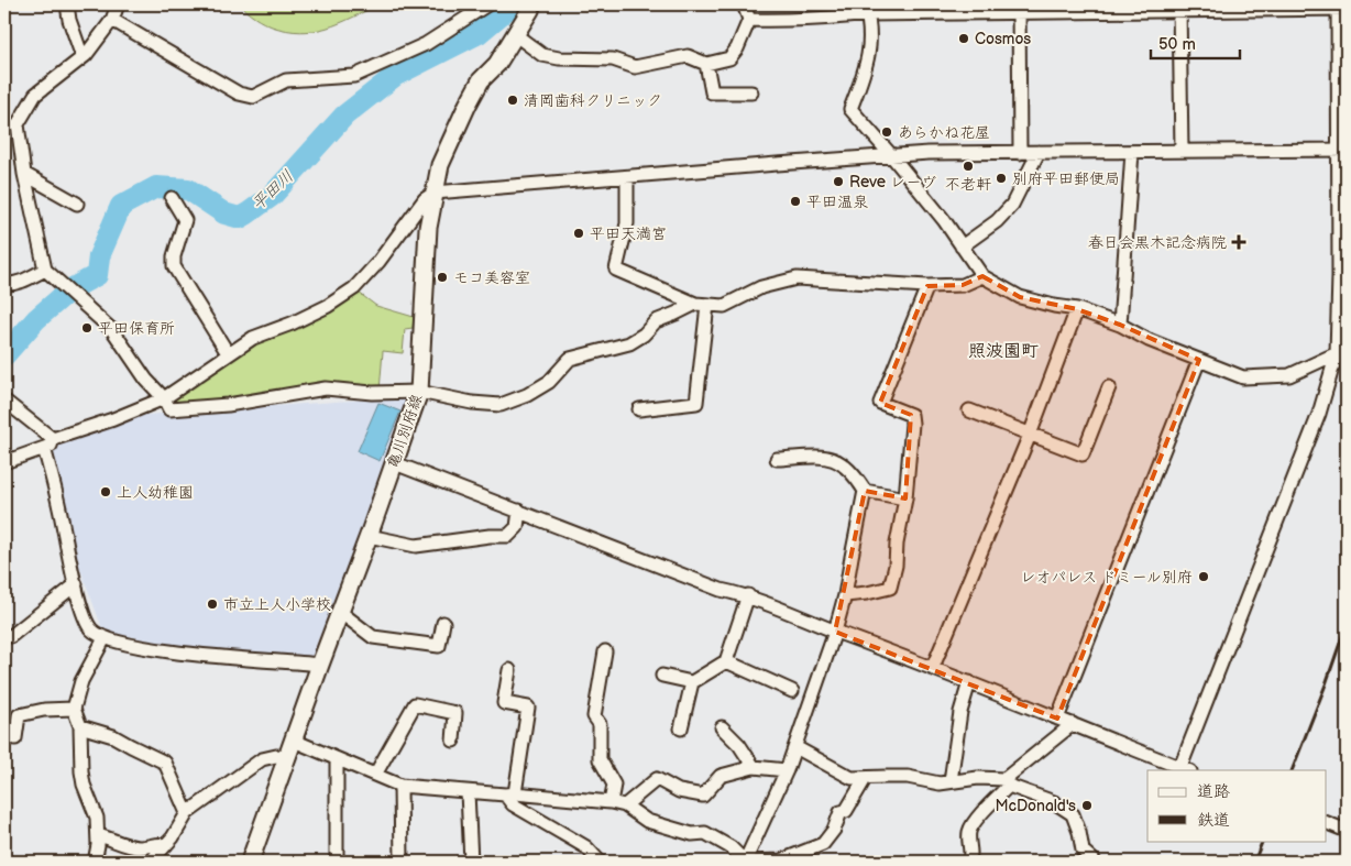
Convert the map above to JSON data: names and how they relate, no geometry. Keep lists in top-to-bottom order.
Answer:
{
  "streets": {
    "main road": ["亀川別府線"]
  },
  "districts": ["照波園町"],
  "water": ["平田川"],
  "places": {
    "other": [
      "Cosmos",
      "清岡歯科クリニック",
      "あらかね花屋",
      "不老軒",
      "別府平田郵便局",
      "Reve レーヴ",
      "平田温泉",
      "平田天満宮",
      "モコ美容室",
      "平田保育所",
      "上人幼稚園",
      "レオパレス ドミール別府",
      "市立上人小学校",
      "McDonald's"
    ],
    "health": ["春日会黒木記念病院"]
  },
  "legend": ["道路", "鉄道"],
  "scale_bar": "50 m"
}
